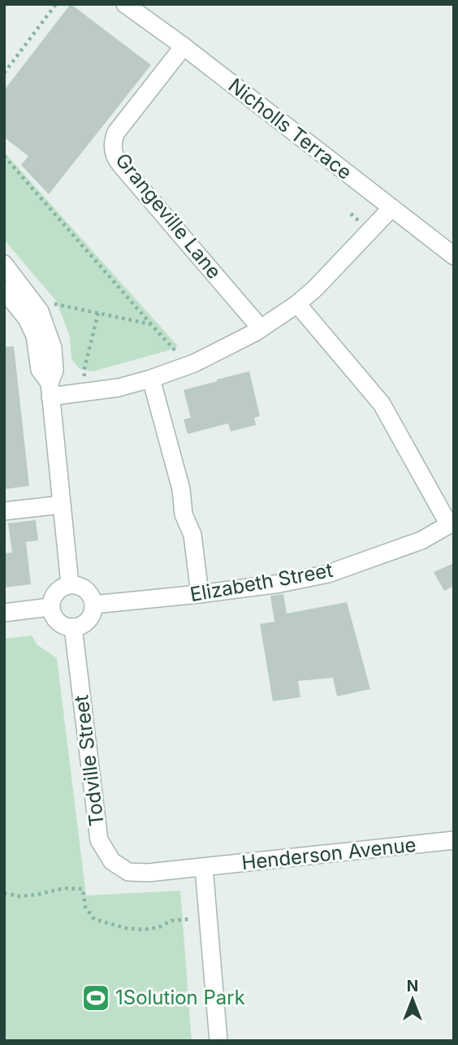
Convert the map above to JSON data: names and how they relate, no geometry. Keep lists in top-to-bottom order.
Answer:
{
  "streets": {
    "street": [
      "Nicholls Terrace",
      "Grangeville Lane",
      "Elizabeth Street",
      "Todville Street",
      "Henderson Avenue"
    ]
  },
  "crossings": [
    ["Nicholls Terrace", "Grangeville Lane"],
    ["Elizabeth Street", "Todville Street"],
    ["Todville Street", "Henderson Avenue"]
  ],
  "places": {
    "sports": ["1Solution Park"]
  },
  "north": "top"
}
